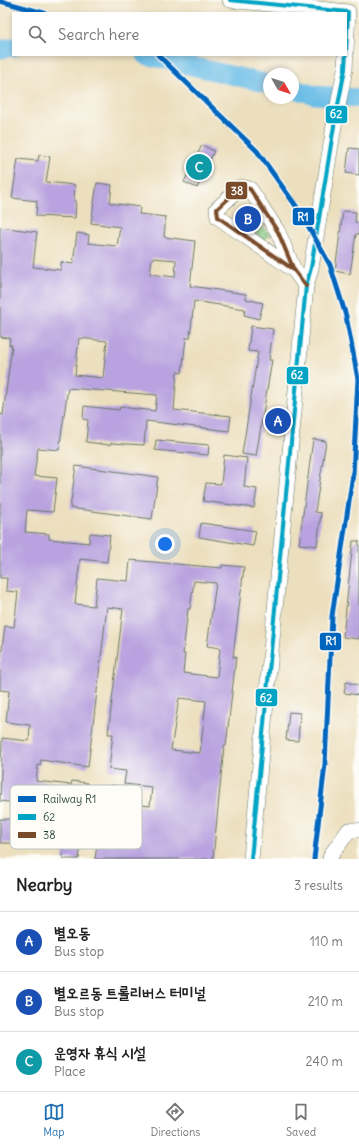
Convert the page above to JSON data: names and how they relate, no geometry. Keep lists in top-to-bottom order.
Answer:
{
  "lines": ["transit line 62", "rail line R1", "transit line 38"],
  "legend": ["Railway R1", "62", "38"],
  "north": "bottom right",
  "page": {
    "search": "Search here",
    "pins": ["C", "B", "A"],
    "heading": ["Nearby", "3 results"],
    "list": [
      {
        "mark": "A",
        "name": "별오동",
        "note": "Bus stop",
        "value": "110 m"
      },
      {
        "mark": "B",
        "name": "별오르동 트롤리버스 터미널",
        "note": "Bus stop",
        "value": "210 m"
      },
      {
        "mark": "C",
        "name": "운영자 휴식 시설",
        "note": "Place",
        "value": "240 m"
      }
    ],
    "nav": ["Map", "Directions", "Saved"]
  }
}
